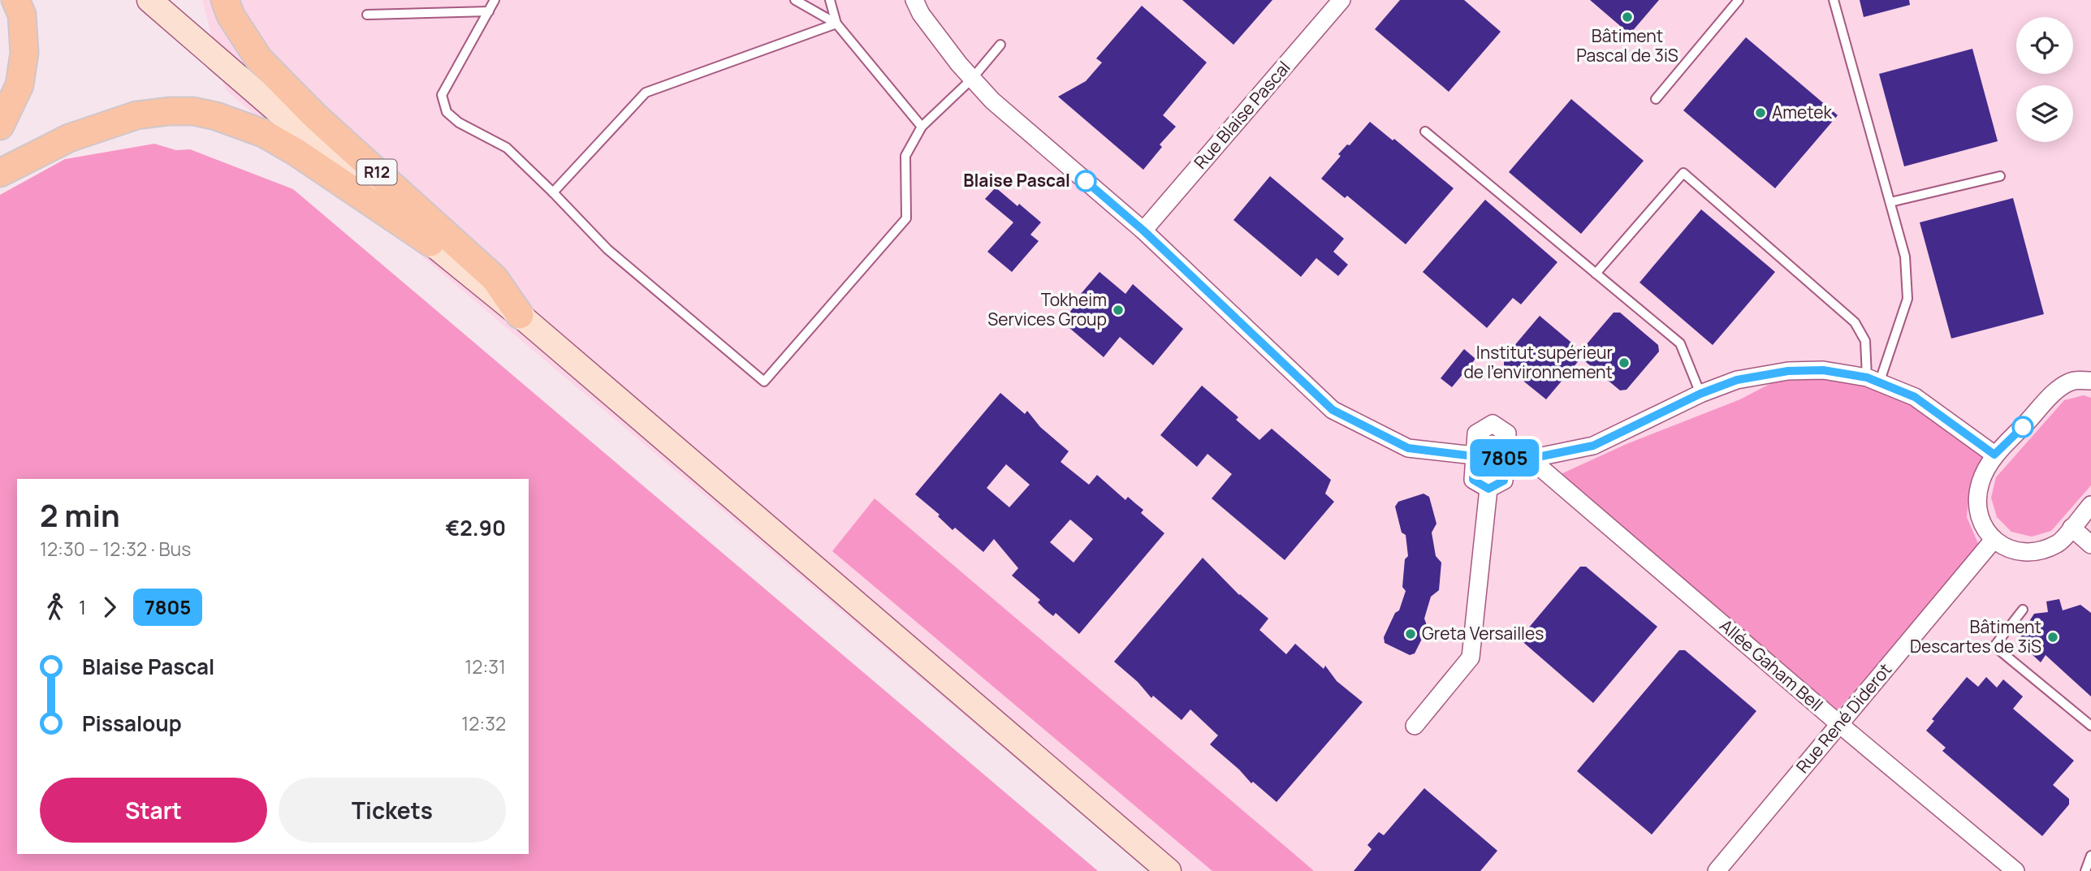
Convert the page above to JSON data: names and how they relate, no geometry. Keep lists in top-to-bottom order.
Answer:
{
  "streets": {
    "main road": ["R12"],
    "street": ["Rue Blaise Pascal", "Allée Gaham Bell", "Rue René Diderot"]
  },
  "crossings": [
    ["Allée Gaham Bell", "Rue René Diderot"]
  ],
  "places": [
    "Bâtiment Pascal de 3iS",
    "Ametek",
    "Blaise Pascal",
    "Tokheim Services Group",
    "Institut supérieur de l'environnement",
    "Greta Versailles",
    "Bâtiment Descartes de 3iS"
  ],
  "lines": ["bus line 7805"],
  "page": {
    "on_map": "7805",
    "heading": ["2 min", "12:30 – 12:32 · Bus", "€2.90"],
    "legs": ["1", "7805"],
    "list": [
      {
        "name": "Blaise Pascal",
        "value": "12:31"
      },
      {
        "name": "Pissaloup",
        "value": "12:32"
      }
    ],
    "buttons": ["Start", "Tickets"]
  }
}
